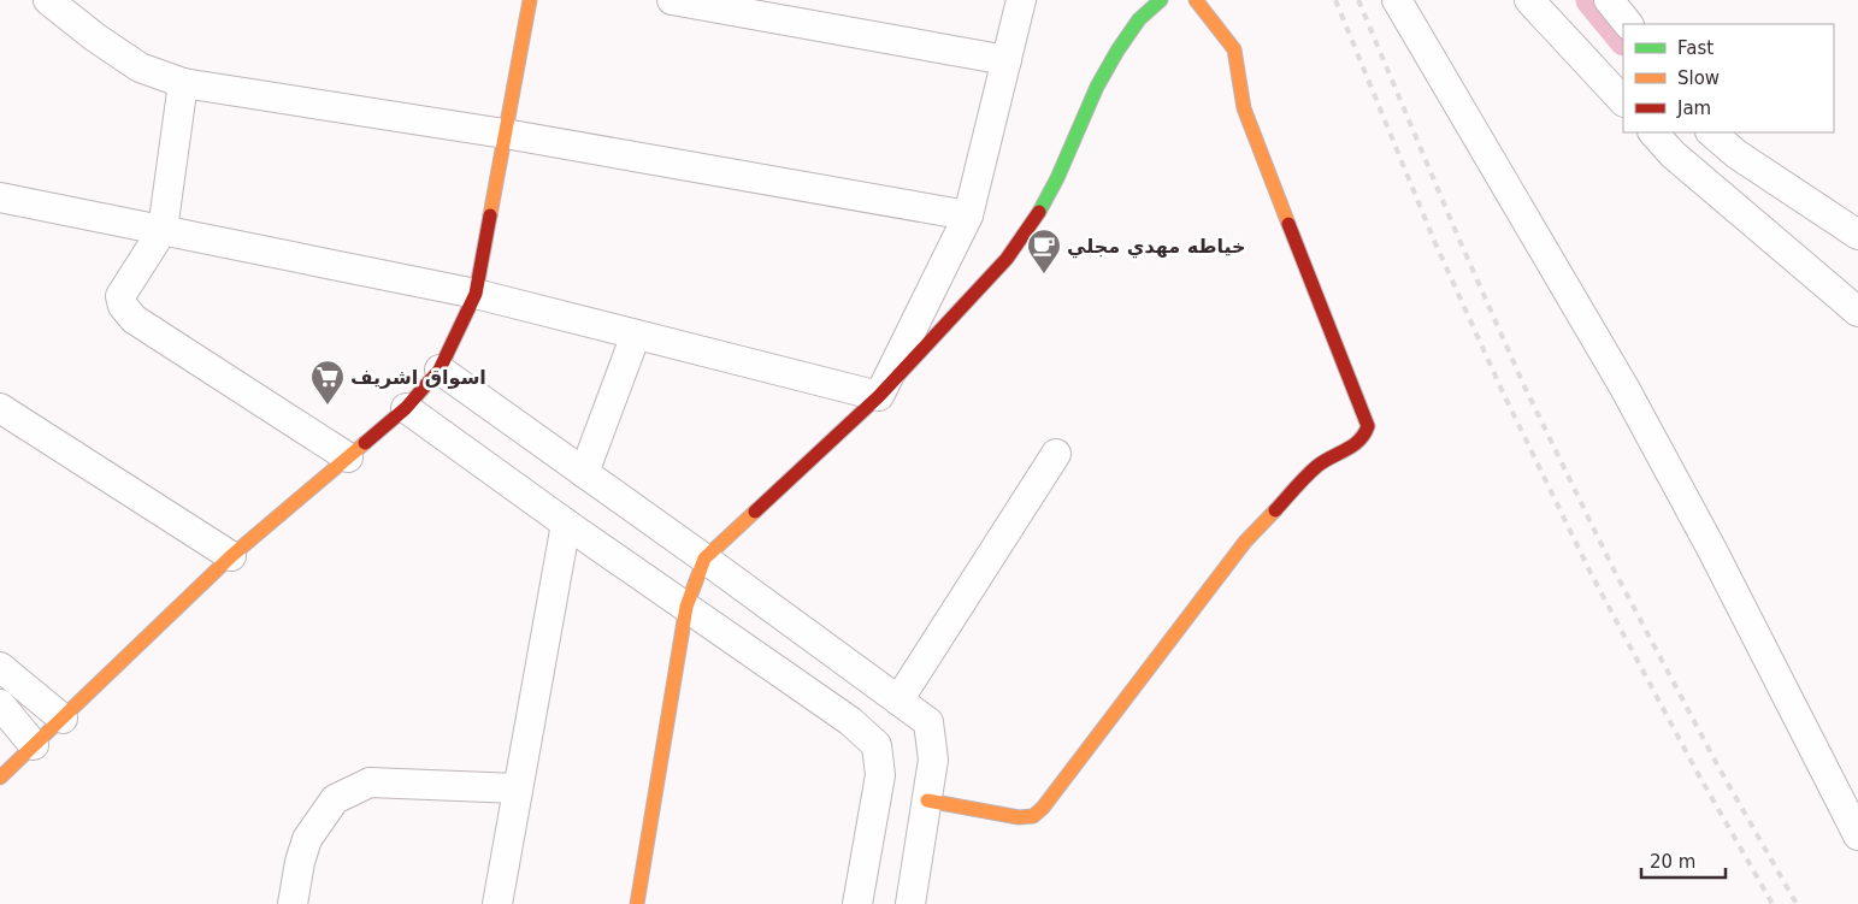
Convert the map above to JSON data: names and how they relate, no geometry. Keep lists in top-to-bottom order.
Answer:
{
  "places": {
    "cafe": ["خياطه مهدي مجلي"],
    "supermarket": ["اسواق اشريف"]
  },
  "legend": ["Fast", "Slow", "Jam"],
  "scale_bar": "20 m"
}
